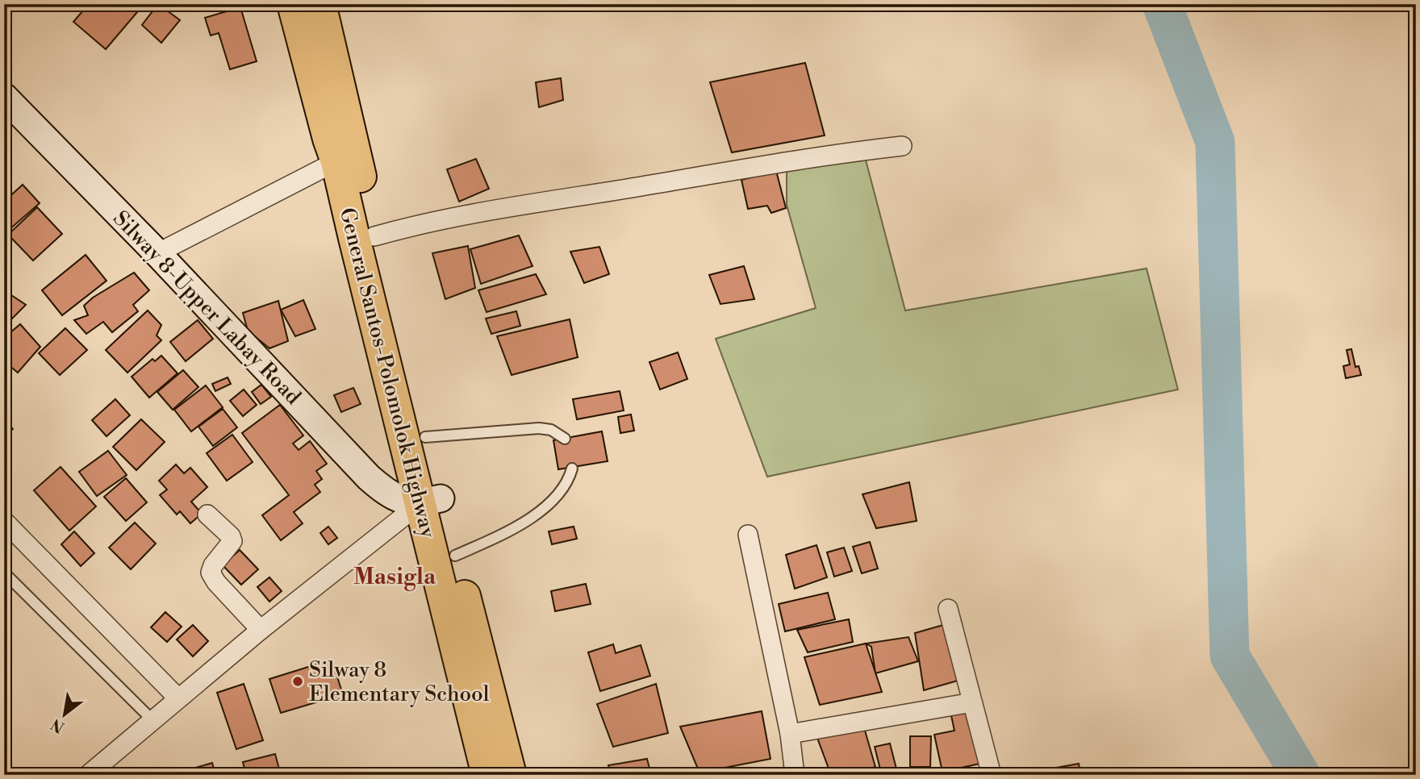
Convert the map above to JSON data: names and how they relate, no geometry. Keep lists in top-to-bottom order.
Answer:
{
  "streets": {
    "highway": ["General Santos-Polomolok Highway"],
    "main road": ["Silway 8-Upper Labay Road"]
  },
  "crossings": [
    ["Silway 8-Upper Labay Road", "General Santos-Polomolok Highway"]
  ],
  "districts": ["Masigla"],
  "places": ["Silway 8 Elementary School"],
  "north": "bottom left"
}
